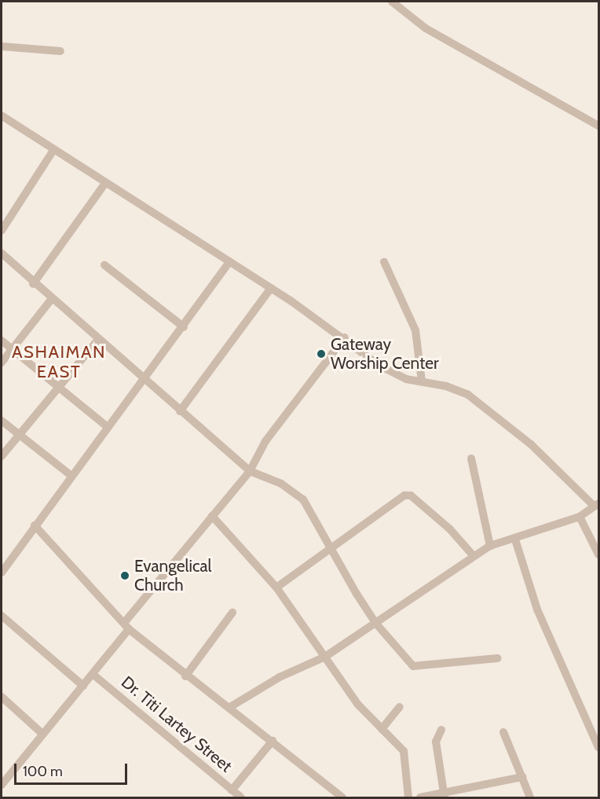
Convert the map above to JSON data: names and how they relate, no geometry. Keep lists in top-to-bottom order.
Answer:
{
  "streets": {
    "street": ["Dr. Titi Lartey Street"]
  },
  "districts": ["ASHAIMAN EAST"],
  "places": ["Gateway Worship Center", "Evangelical Church"],
  "scale_bar": "100 m"
}
